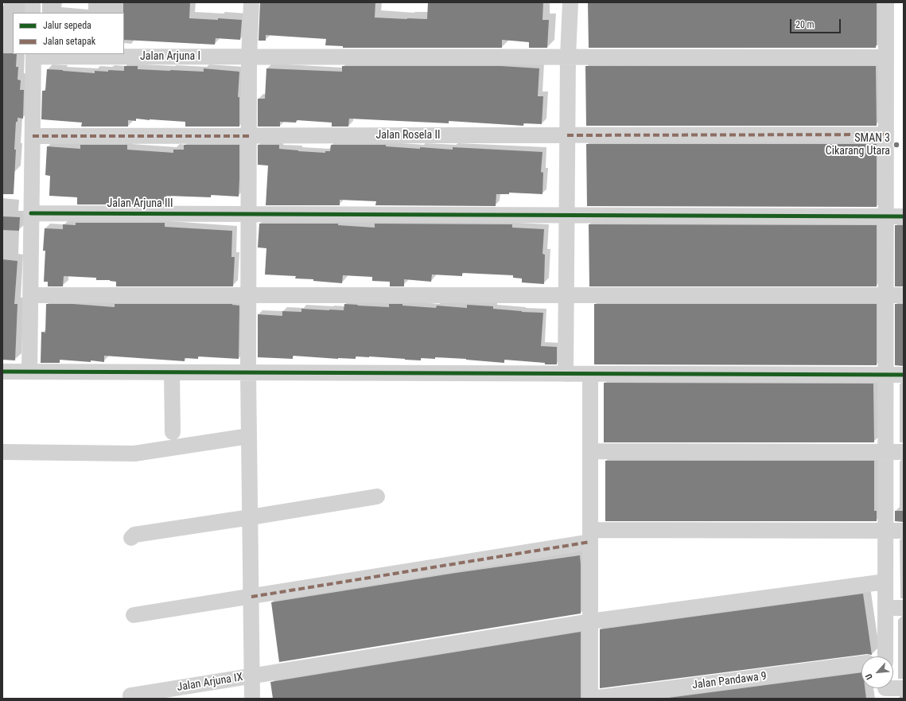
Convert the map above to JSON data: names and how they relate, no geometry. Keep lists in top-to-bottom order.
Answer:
{
  "streets": {
    "street": [
      "Jalan Arjuna I",
      "Jalan Rosela II",
      "Jalan Arjuna III",
      "Jalan Pandawa 9",
      "Jalan Arjuna IX"
    ]
  },
  "places": ["SMAN 3 Cikarang Utara"],
  "legend": ["Jalur sepeda", "Jalan setapak"],
  "scale_bar": "20 m",
  "north": "bottom left"
}
